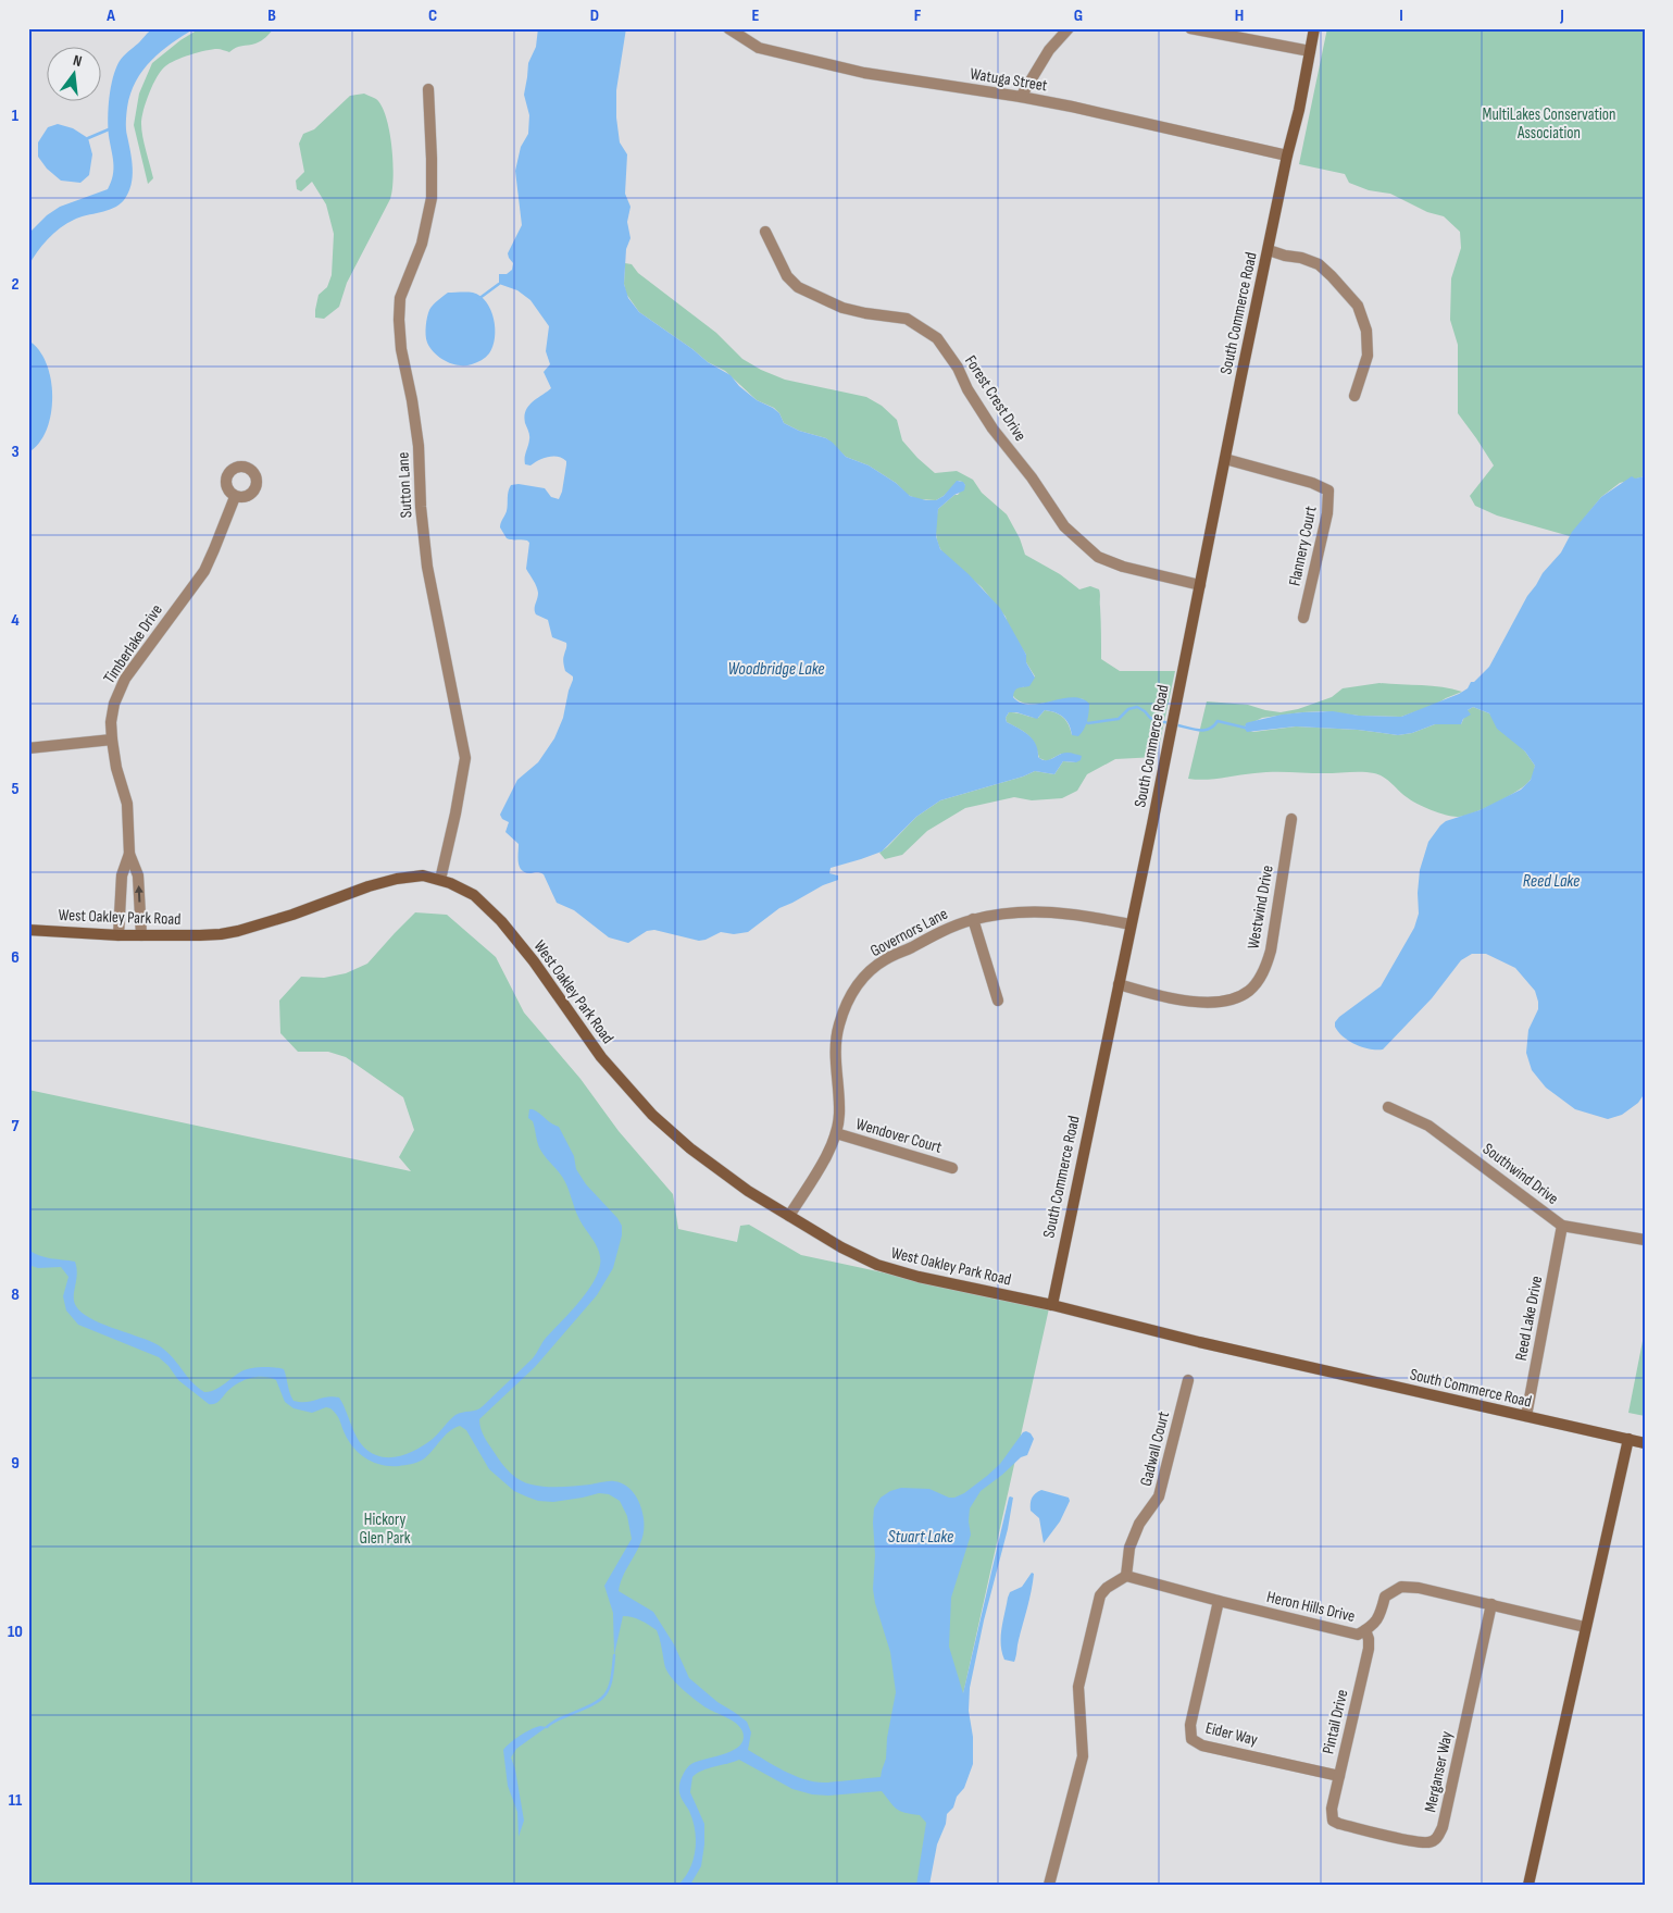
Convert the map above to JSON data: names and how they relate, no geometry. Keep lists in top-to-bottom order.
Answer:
{
  "streets": {
    "street": [
      "Watuga Street",
      "South Commerce Road",
      "Forest Crest Drive",
      "Sutton Lane",
      "Flannery Court",
      "Timberlake Drive",
      "Westwind Drive",
      "West Oakley Park Road",
      "Governors Lane",
      "Wendover Court",
      "Southwind Drive",
      "Reed Lake Drive",
      "Gadwall Court",
      "Heron Hills Drive",
      "Pintail Drive",
      "Eider Way",
      "Merganser Way"
    ]
  },
  "crossings": [
    ["Watuga Street", "South Commerce Road"],
    ["South Commerce Road", "Forest Crest Drive"],
    ["South Commerce Road", "Flannery Court"],
    ["South Commerce Road", "Westwind Drive"],
    ["South Commerce Road", "West Oakley Park Road"],
    ["South Commerce Road", "Governors Lane"],
    ["South Commerce Road", "Reed Lake Drive"],
    ["Sutton Lane", "West Oakley Park Road"],
    ["Timberlake Drive", "West Oakley Park Road"],
    ["West Oakley Park Road", "Governors Lane"],
    ["Governors Lane", "Wendover Court"],
    ["Southwind Drive", "Reed Lake Drive"],
    ["Gadwall Court", "Heron Hills Drive"],
    ["Heron Hills Drive", "Pintail Drive"],
    ["Heron Hills Drive", "Eider Way"],
    ["Heron Hills Drive", "Merganser Way"],
    ["Pintail Drive", "Eider Way"],
    ["Pintail Drive", "Merganser Way"]
  ],
  "water": ["Woodbridge Lake", "Reed Lake", "Stuart Lake"],
  "parks": ["MultiLakes Conservation Association", "Hickory Glen Park"],
  "north": "top",
  "grid": {
    "columns": [
      "A",
      "B",
      "C",
      "D",
      "E",
      "F",
      "G",
      "H",
      "I",
      "J"
    ],
    "rows": [
      "1",
      "2",
      "3",
      "4",
      "5",
      "6",
      "7",
      "8",
      "9",
      "10",
      "11"
    ]
  }
}
